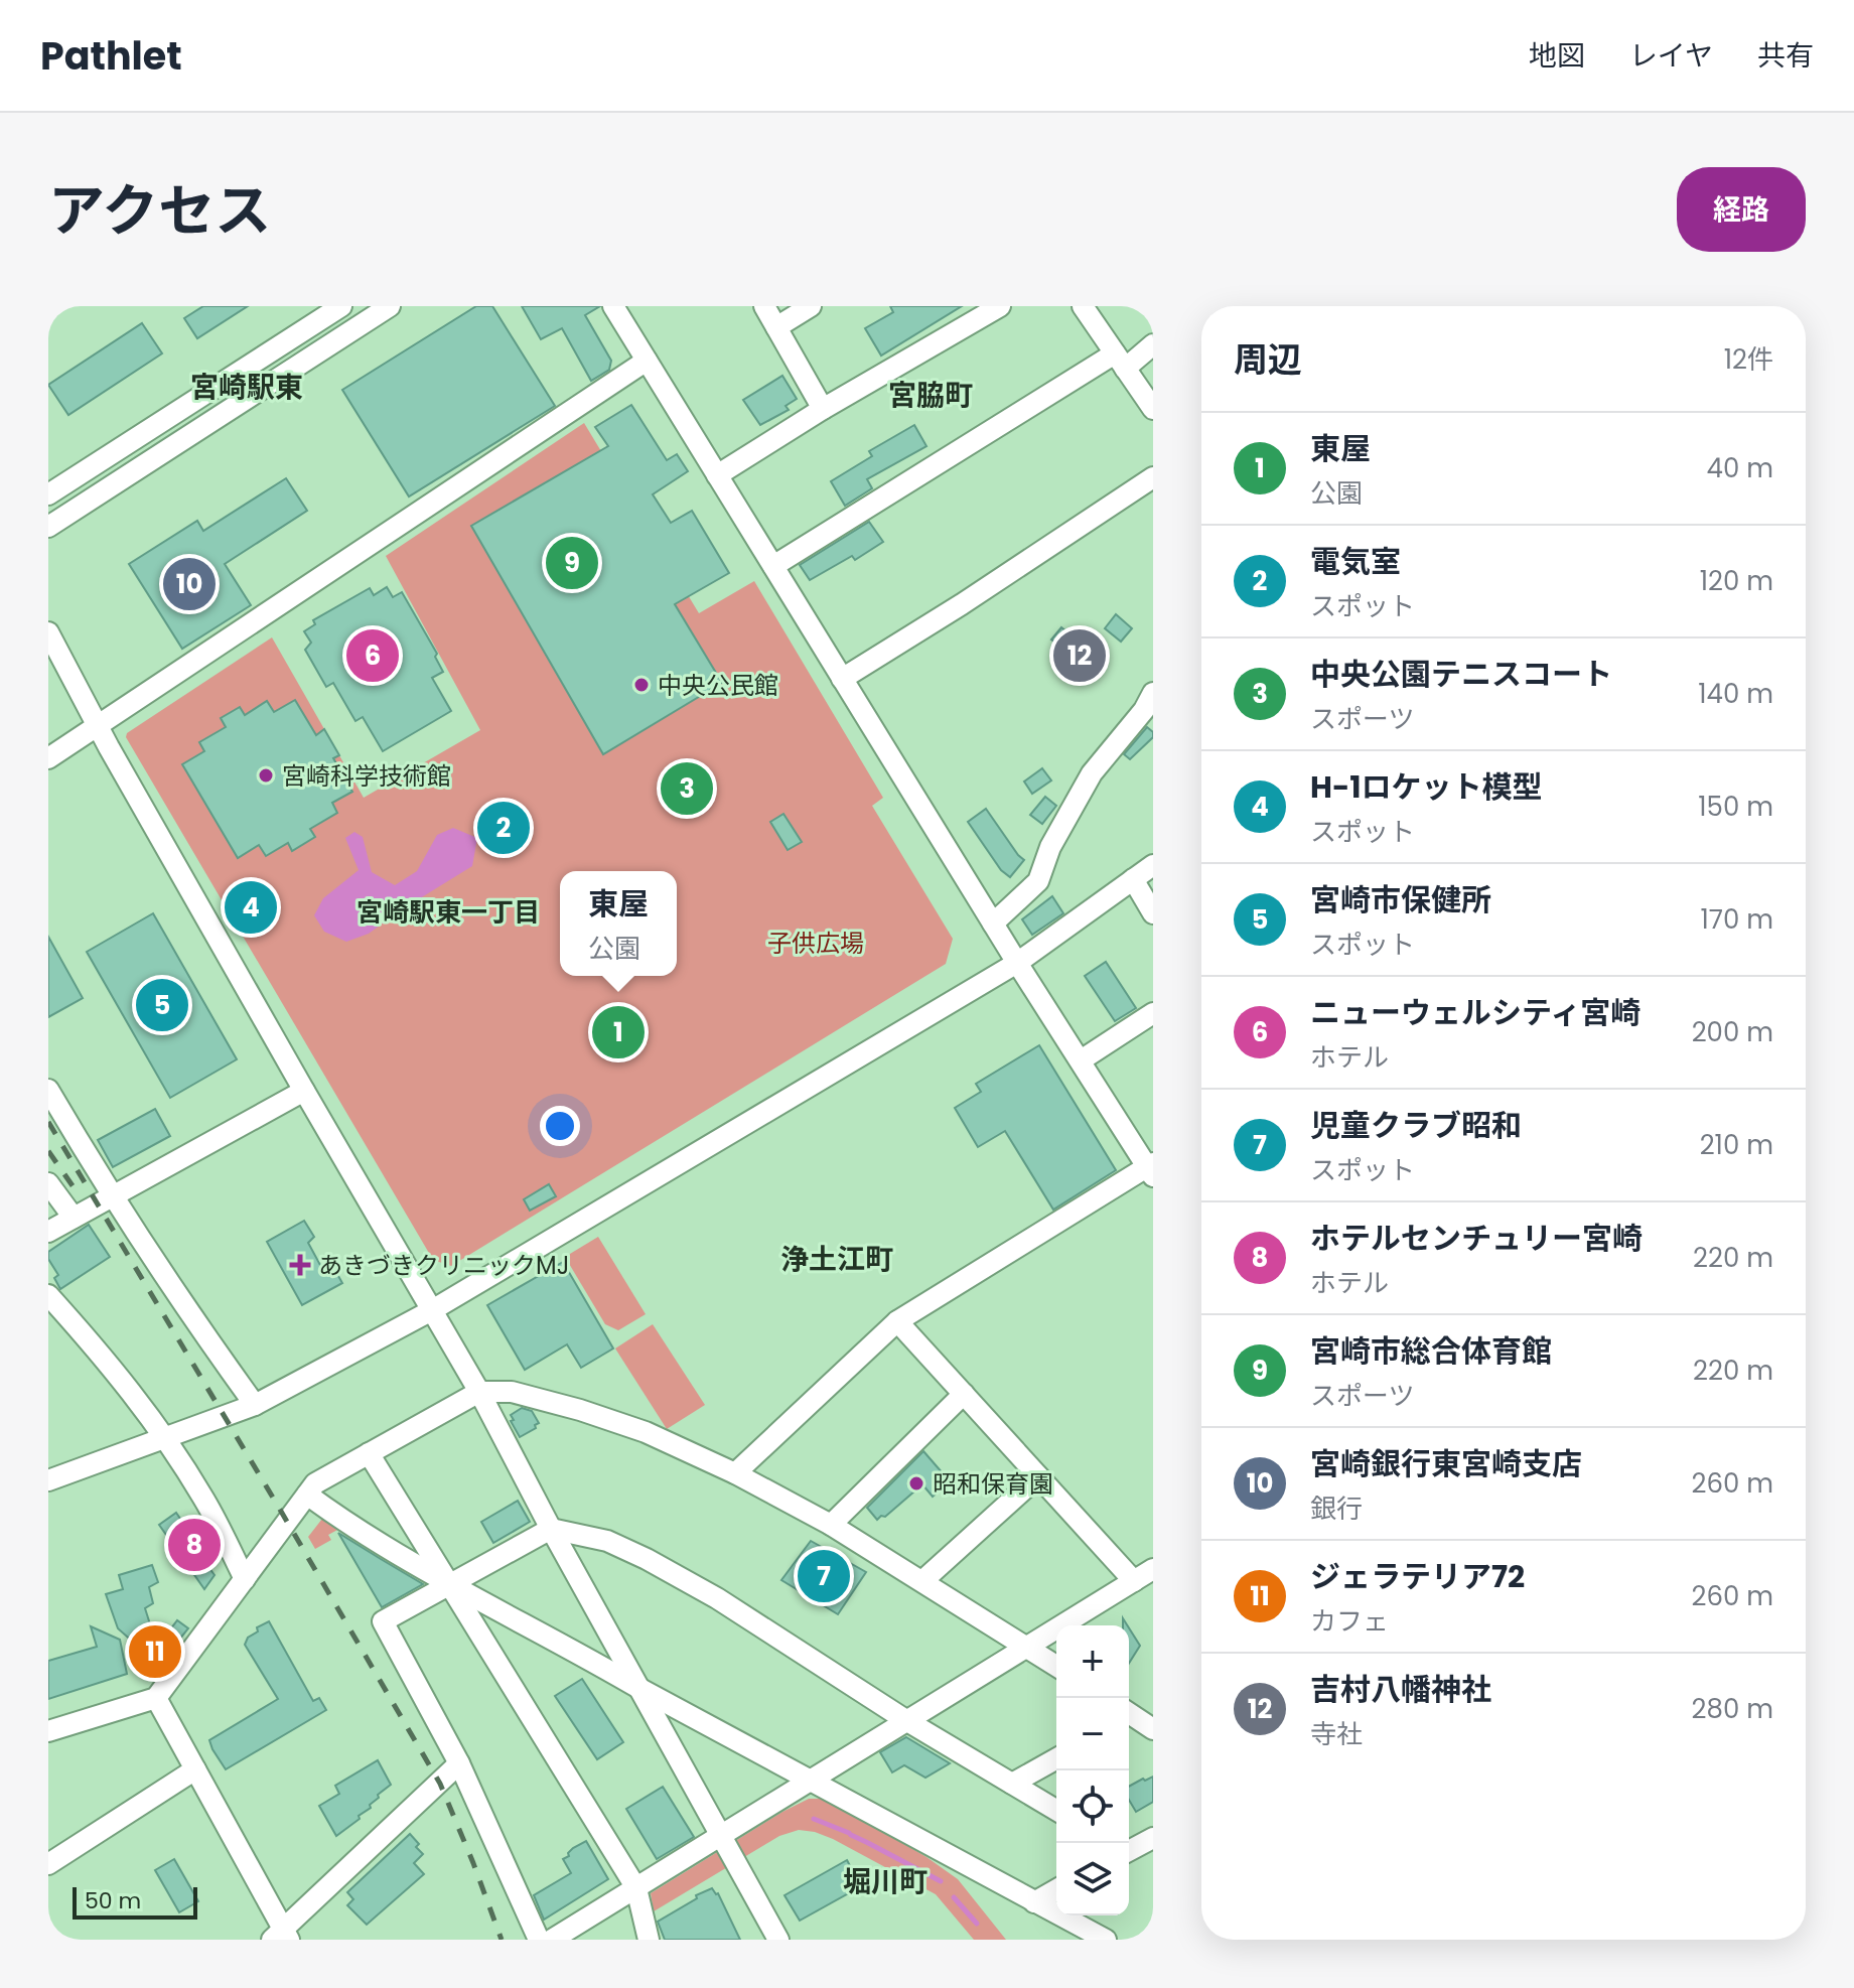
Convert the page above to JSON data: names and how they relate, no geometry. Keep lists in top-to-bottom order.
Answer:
{
  "districts": [
    "宮崎駅東",
    "宮脇町",
    "宮崎駅東一丁目",
    "浄土江町",
    "堀川町"
  ],
  "parks": ["子供広場"],
  "places": {
    "other": ["中央公民館", "宮崎科学技術館", "昭和保育園"],
    "health": ["あきづきクリニックMJ"]
  },
  "scale_bar": "50 m",
  "page": {
    "header": "Pathlet",
    "nav": ["地図", "レイヤ", "共有"],
    "title": "アクセス",
    "buttons": "経路",
    "heading": ["周辺", "12件"],
    "list": [
      {
        "mark": "1",
        "name": "東屋",
        "note": "公園",
        "value": "40 m"
      },
      {
        "mark": "2",
        "name": "電気室",
        "note": "スポット",
        "value": "120 m"
      },
      {
        "mark": "3",
        "name": "中央公園テニスコート",
        "note": "スポーツ",
        "value": "140 m"
      },
      {
        "mark": "4",
        "name": "H-1ロケット模型",
        "note": "スポット",
        "value": "150 m"
      },
      {
        "mark": "5",
        "name": "宮崎市保健所",
        "note": "スポット",
        "value": "170 m"
      },
      {
        "mark": "6",
        "name": "ニューウェルシティ宮崎",
        "note": "ホテル",
        "value": "200 m"
      },
      {
        "mark": "7",
        "name": "児童クラブ昭和",
        "note": "スポット",
        "value": "210 m"
      },
      {
        "mark": "8",
        "name": "ホテルセンチュリー宮崎",
        "note": "ホテル",
        "value": "220 m"
      },
      {
        "mark": "9",
        "name": "宮崎市総合体育館",
        "note": "スポーツ",
        "value": "220 m"
      },
      {
        "mark": "10",
        "name": "宮崎銀行東宮崎支店",
        "note": "銀行",
        "value": "260 m"
      },
      {
        "mark": "11",
        "name": "ジェラテリア72",
        "note": "カフェ",
        "value": "260 m"
      },
      {
        "mark": "12",
        "name": "吉村八幡神社",
        "note": "寺社",
        "value": "280 m"
      }
    ],
    "pins": [
      "9",
      "10",
      "6",
      "12",
      "3",
      "2",
      "4",
      "5",
      "1",
      "8",
      "7",
      "11"
    ],
    "popup": ["東屋", "公園"],
    "map_buttons": ["+", "−"],
    "scale": "50 m"
  }
}
